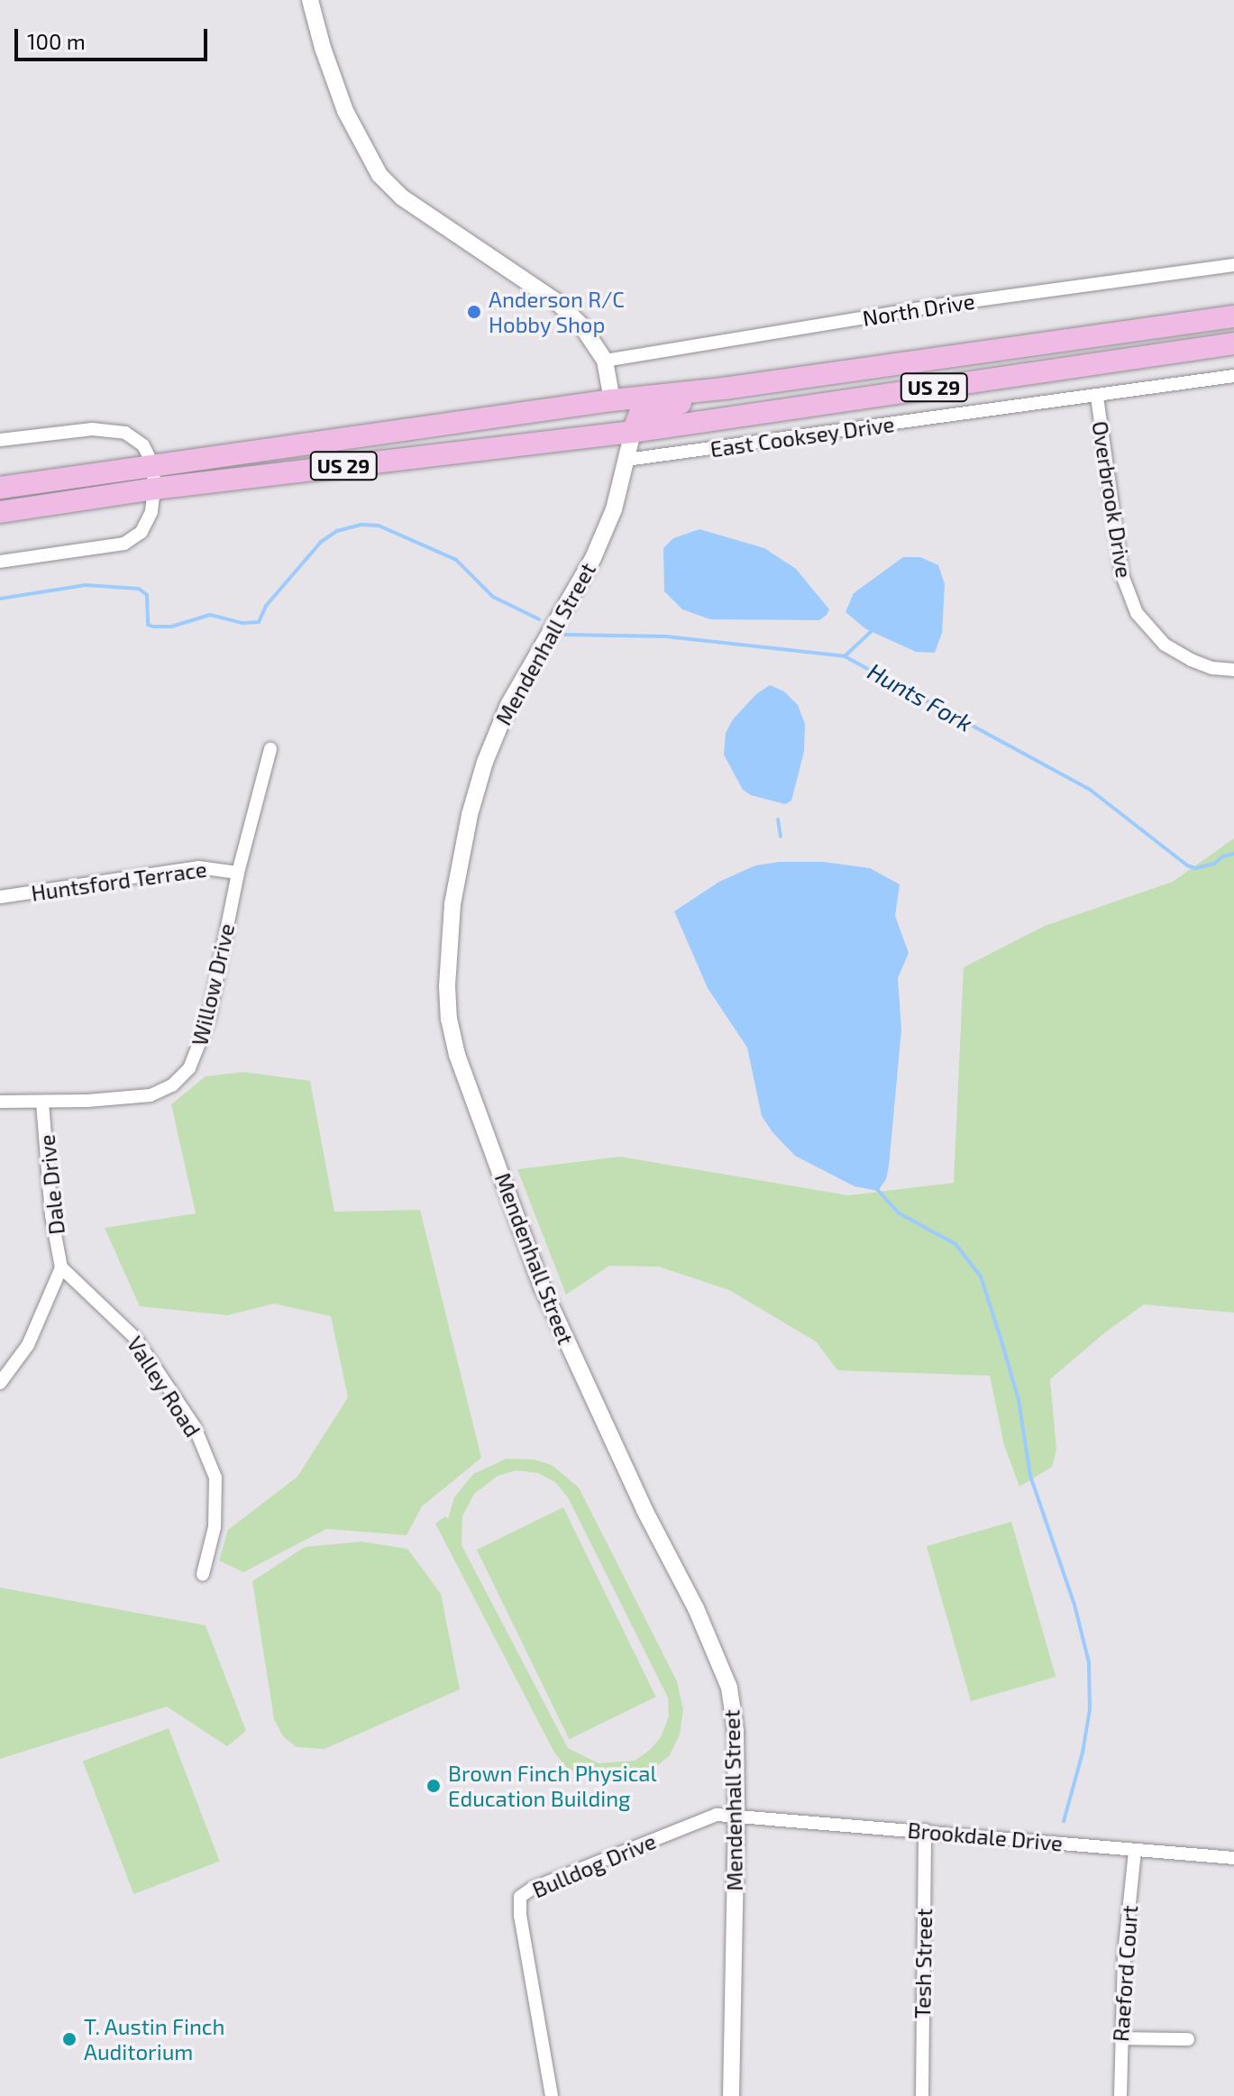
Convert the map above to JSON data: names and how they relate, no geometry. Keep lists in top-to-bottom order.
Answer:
{
  "streets": {
    "highway": ["US 29"],
    "street": [
      "North Drive",
      "East Cooksey Drive",
      "Overbrook Drive",
      "Mendenhall Street",
      "Huntsford Terrace",
      "Willow Drive",
      "Dale Drive",
      "Valley Road",
      "Brookdale Drive",
      "Bulldog Drive",
      "Tesh Street",
      "Raeford Court"
    ]
  },
  "crossings": [
    ["US 29", "Mendenhall Street"],
    ["East Cooksey Drive", "Overbrook Drive"],
    ["East Cooksey Drive", "Mendenhall Street"],
    ["Mendenhall Street", "Brookdale Drive"],
    ["Mendenhall Street", "Bulldog Drive"],
    ["Huntsford Terrace", "Willow Drive"],
    ["Willow Drive", "Dale Drive"],
    ["Dale Drive", "Valley Road"],
    ["Brookdale Drive", "Bulldog Drive"],
    ["Brookdale Drive", "Tesh Street"],
    ["Brookdale Drive", "Raeford Court"]
  ],
  "water": ["Hunts Fork"],
  "places": ["Anderson R/C Hobby Shop", "Brown Finch Physical Education Building", "T. Austin Finch Auditorium"],
  "scale_bar": "100 m"
}
